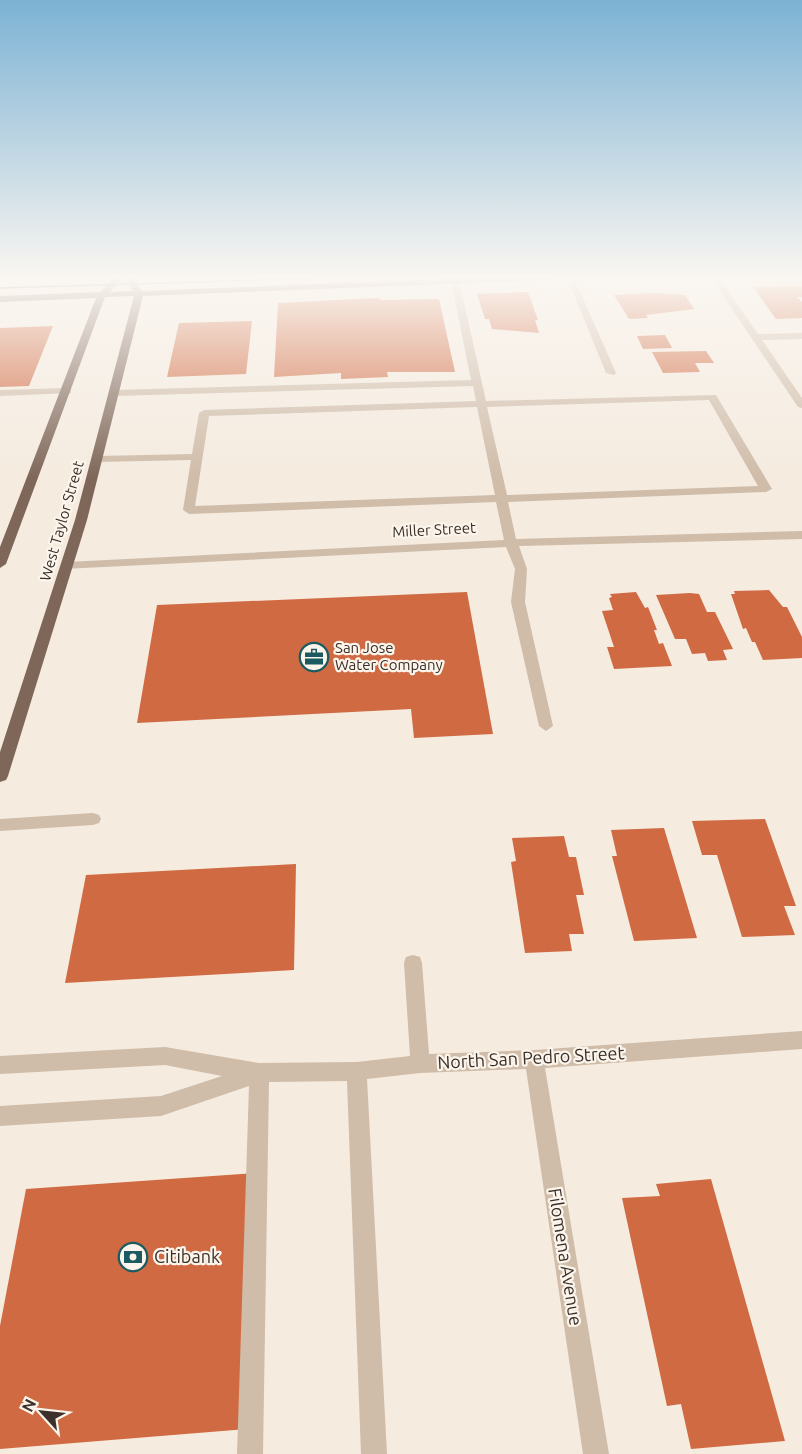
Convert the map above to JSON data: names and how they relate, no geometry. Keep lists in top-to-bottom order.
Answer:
{
  "streets": {
    "main road": ["West Taylor Street"],
    "street": ["Miller Street", "North San Pedro Street", "Filomena Avenue"]
  },
  "crossings": [
    ["West Taylor Street", "Miller Street"],
    ["North San Pedro Street", "Filomena Avenue"]
  ],
  "places": {
    "office": ["San Jose Water Company"],
    "bank": ["Citibank"]
  },
  "north": "top left"
}
